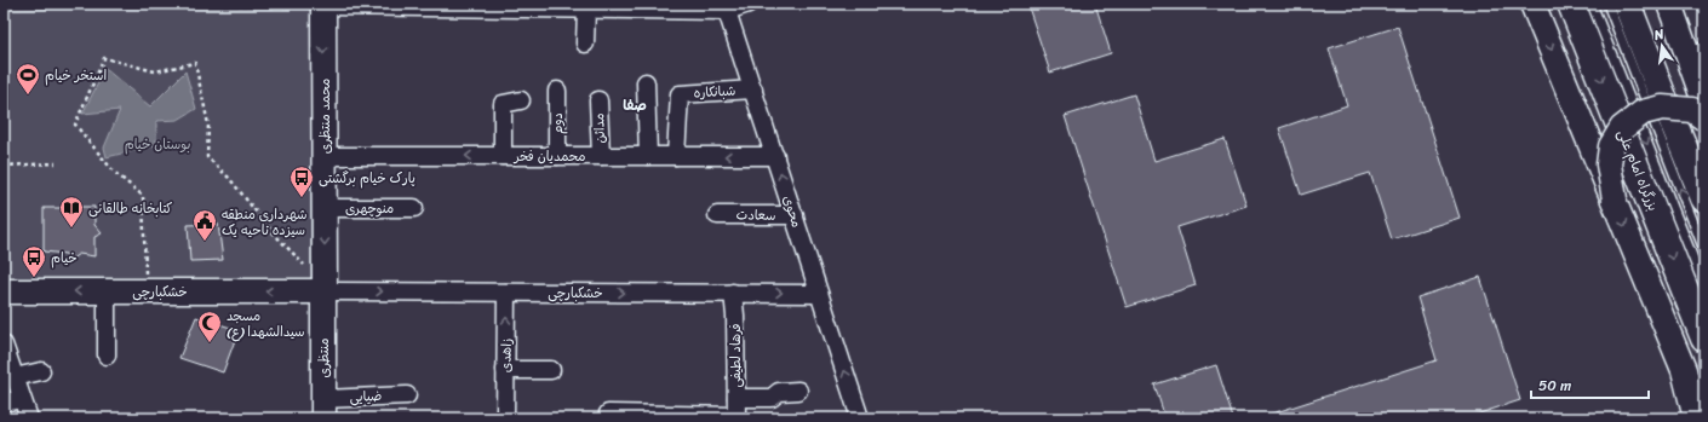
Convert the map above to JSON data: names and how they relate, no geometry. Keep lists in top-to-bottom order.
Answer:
{
  "streets": {
    "highway": ["بزرگراه امام علی"],
    "main road": ["محمد منتظری", "خشکبارچی", "منتظری"],
    "street": [
      "شبانکاره",
      "دوم",
      "مدائن",
      "محمدیان فخر",
      "منوچهری",
      "محوی",
      "سعادت",
      "زاهدی",
      "فرهاد لطیفی",
      "ضیایی"
    ]
  },
  "crossings": [
    ["شبانکاره", "محمدیان فخر"],
    ["شبانکاره", "محوی"],
    ["محمد منتظری", "محمدیان فخر"],
    ["محمد منتظری", "منوچهری"],
    ["محمد منتظری", "خشکبارچی"],
    ["محمد منتظری", "منتظری"],
    ["دوم", "محمدیان فخر"],
    ["مدائن", "محمدیان فخر"],
    ["محمدیان فخر", "محوی"],
    ["محوی", "سعادت"],
    ["محوی", "خشکبارچی"],
    ["خشکبارچی", "زاهدی"],
    ["خشکبارچی", "فرهاد لطیفی"],
    ["خشکبارچی", "منتظری"],
    ["منتظری", "ضیایی"]
  ],
  "one_way": ["محمد منتظری", "محوی", "زاهدی"],
  "districts": ["صفا"],
  "parks": ["بوستان خیام"],
  "places": {
    "sports": ["استخر خیام"],
    "bus stop": ["پارک خیام برگشتی", "خیام"],
    "library": ["کتابخانه طالقانی"],
    "public building": ["شهرداری منطقه سیزده ناحیه یک"],
    "mosque": ["مسجد سیدالشهدا (ع)"]
  },
  "scale_bar": "50 m",
  "north": "top"
}
